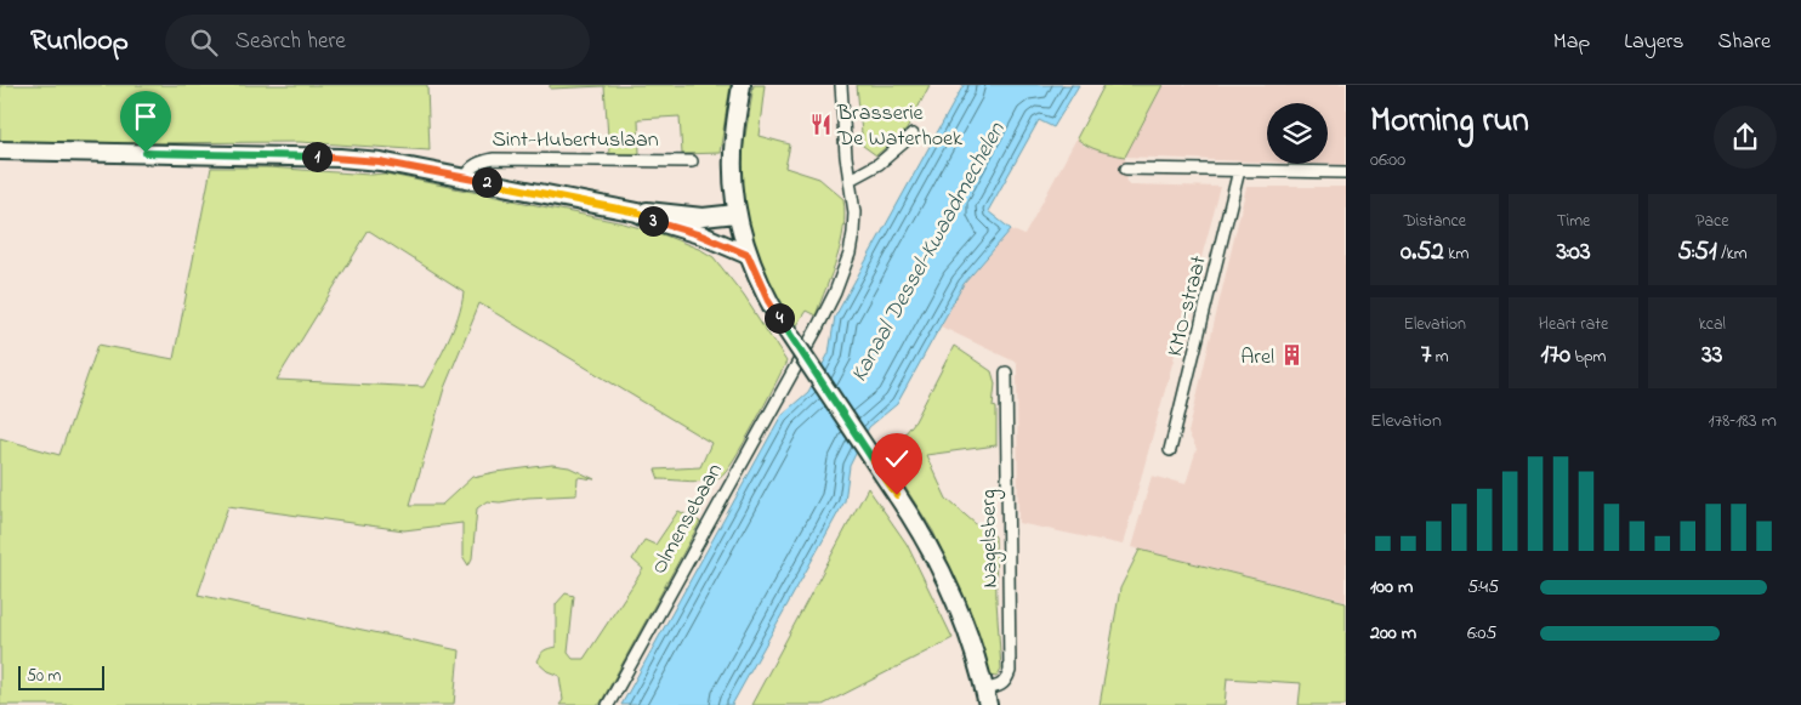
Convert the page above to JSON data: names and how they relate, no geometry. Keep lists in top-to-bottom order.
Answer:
{
  "streets": {
    "street": [
      "Sint-Hubertuslaan",
      "KMO-straat",
      "Olmensebaan",
      "Nagelsberg"
    ]
  },
  "water": ["Kanaal Dessel-Kwaadmechelen"],
  "places": {
    "restaurant": ["Brasserie De Waterhoek"],
    "building": ["Arel"]
  },
  "scale_bar": "50 m",
  "page": {
    "header": "Runloop",
    "search": "Search here",
    "nav": ["Map", "Layers", "Share"],
    "heading": ["Morning run", "06:00"],
    "pins": [
      "1",
      "2",
      "3",
      "4"
    ],
    "stats": [
      ["Distance", "0.52 km"],
      ["Time", "3:03"],
      ["Pace", "5:51 /km"],
      ["Elevation", "7 m"],
      ["Heart rate", "170 bpm"],
      ["kcal", "33"]
    ],
    "chart": ["Elevation", "178–183 m"],
    "list": [
      {
        "name": "100 m",
        "note": "5:45"
      },
      {
        "name": "200 m",
        "note": "6:05"
      }
    ],
    "scale": "50 m"
  }
}
